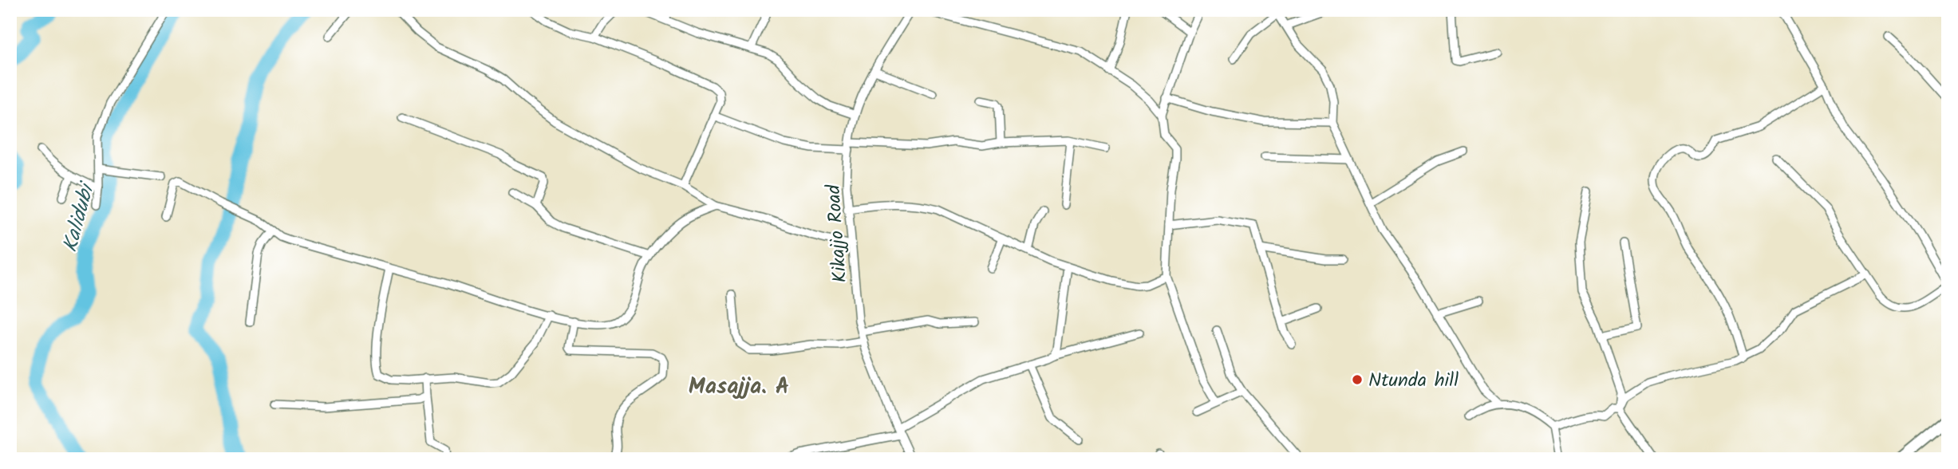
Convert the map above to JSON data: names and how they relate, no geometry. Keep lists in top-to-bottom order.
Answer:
{
  "streets": {
    "street": ["Kikajjo Road"]
  },
  "districts": ["Masajja. A"],
  "water": ["Kalidubi"],
  "places": ["Ntunda hill"]
}
